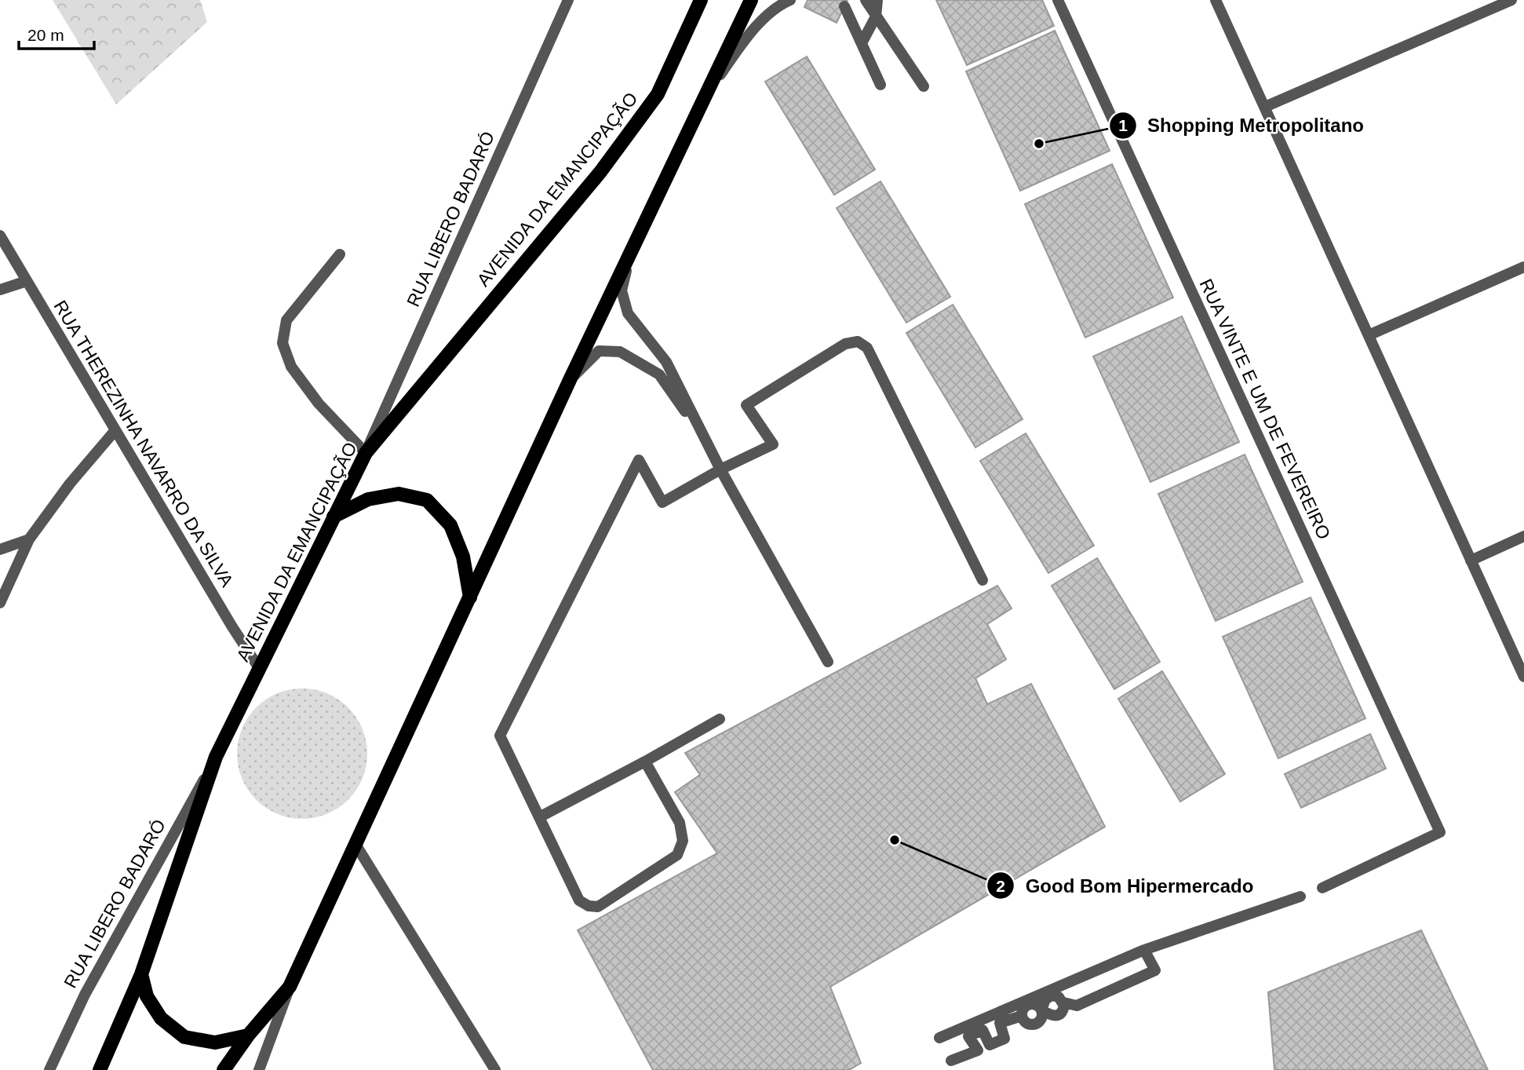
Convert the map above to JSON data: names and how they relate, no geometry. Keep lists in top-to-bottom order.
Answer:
{
  "streets": {
    "main road": ["AVENIDA DA EMANCIPAÇÃO"],
    "street": ["RUA LIBERO BADARÓ", "RUA VINTE E UM DE FEVEREIRO", "RUA THEREZINHA NAVARRO DA SILVA"]
  },
  "crossings": [
    ["AVENIDA DA EMANCIPAÇÃO", "RUA LIBERO BADARÓ"],
    ["AVENIDA DA EMANCIPAÇÃO", "RUA THEREZINHA NAVARRO DA SILVA"]
  ],
  "places": ["Shopping Metropolitano", "Good Bom Hipermercado"],
  "scale_bar": "20 m"
}
